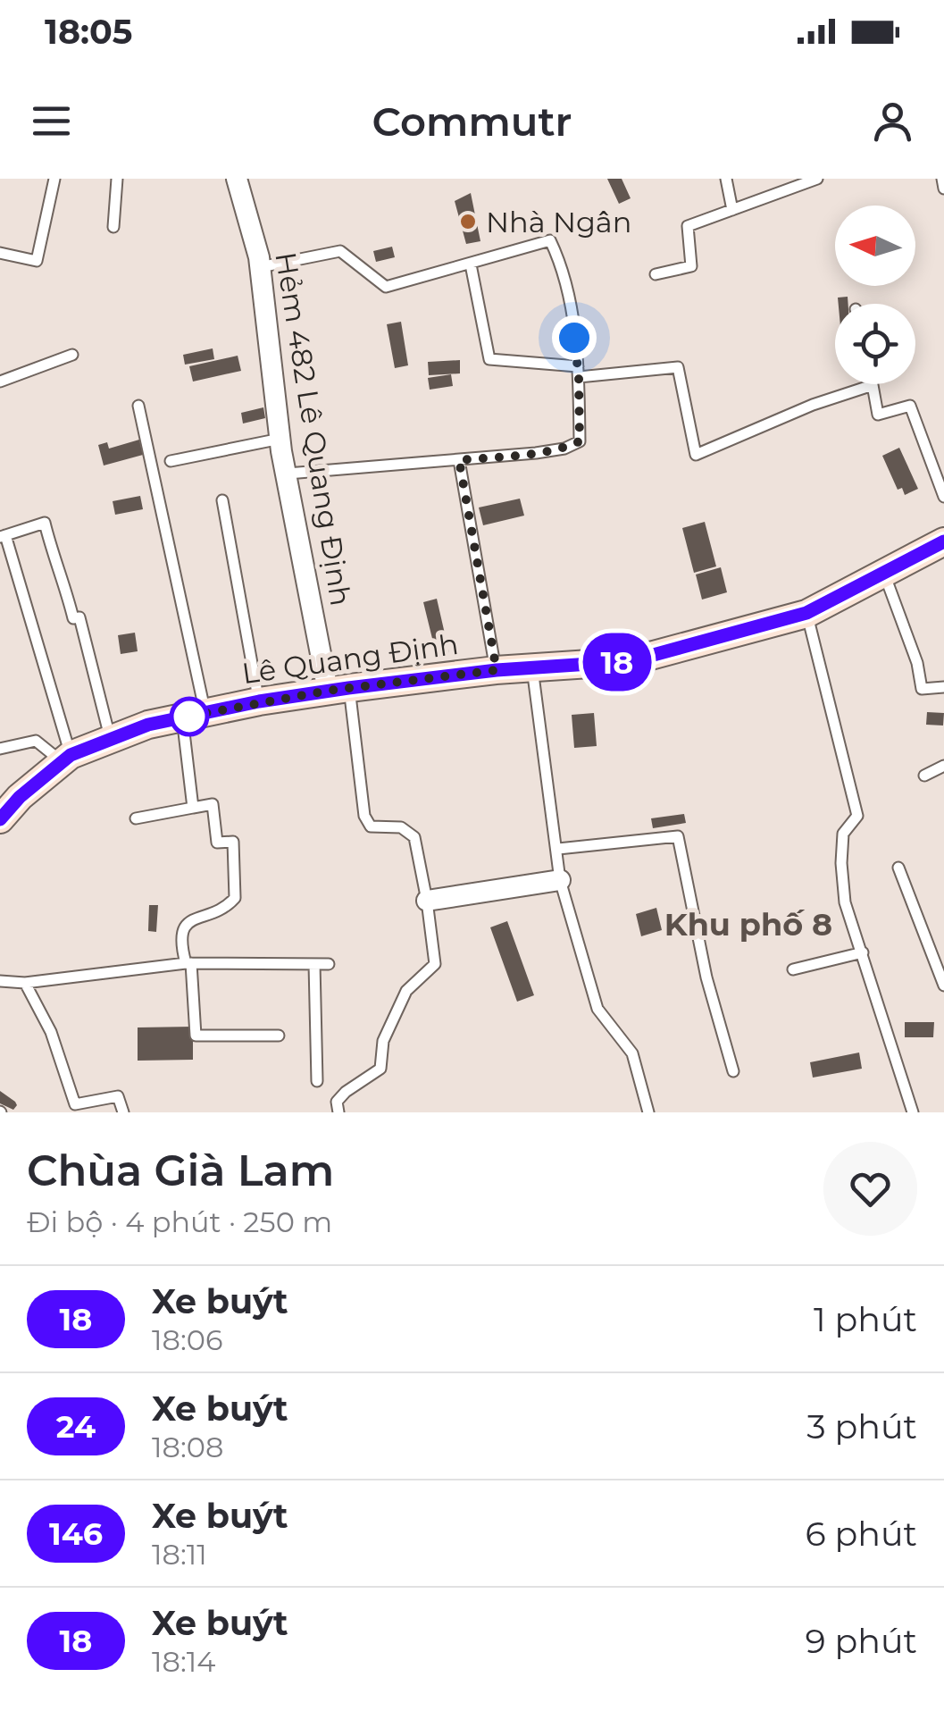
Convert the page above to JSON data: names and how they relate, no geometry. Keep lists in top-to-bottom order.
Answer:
{
  "streets": {
    "main road": ["Lê Quang Định"],
    "street": ["Hẻm 482 Lê Quang Định"]
  },
  "crossings": [
    ["Hẻm 482 Lê Quang Định", "Lê Quang Định"]
  ],
  "districts": ["Khu phố 8"],
  "places": ["Nhà Ngân"],
  "lines": ["bus line 18"],
  "north": "left",
  "page": {
    "status": "18:05",
    "header": "Commutr",
    "on_map": "18",
    "heading": ["Chùa Già Lam", "Đi bộ · 4 phút · 250 m"],
    "list": [
      {
        "mark": "18",
        "name": "Xe buýt",
        "note": "18:06",
        "value": "1 phút"
      },
      {
        "mark": "24",
        "name": "Xe buýt",
        "note": "18:08",
        "value": "3 phút"
      },
      {
        "mark": "146",
        "name": "Xe buýt",
        "note": "18:11",
        "value": "6 phút"
      },
      {
        "mark": "18",
        "name": "Xe buýt",
        "note": "18:14",
        "value": "9 phút"
      }
    ]
  }
}
